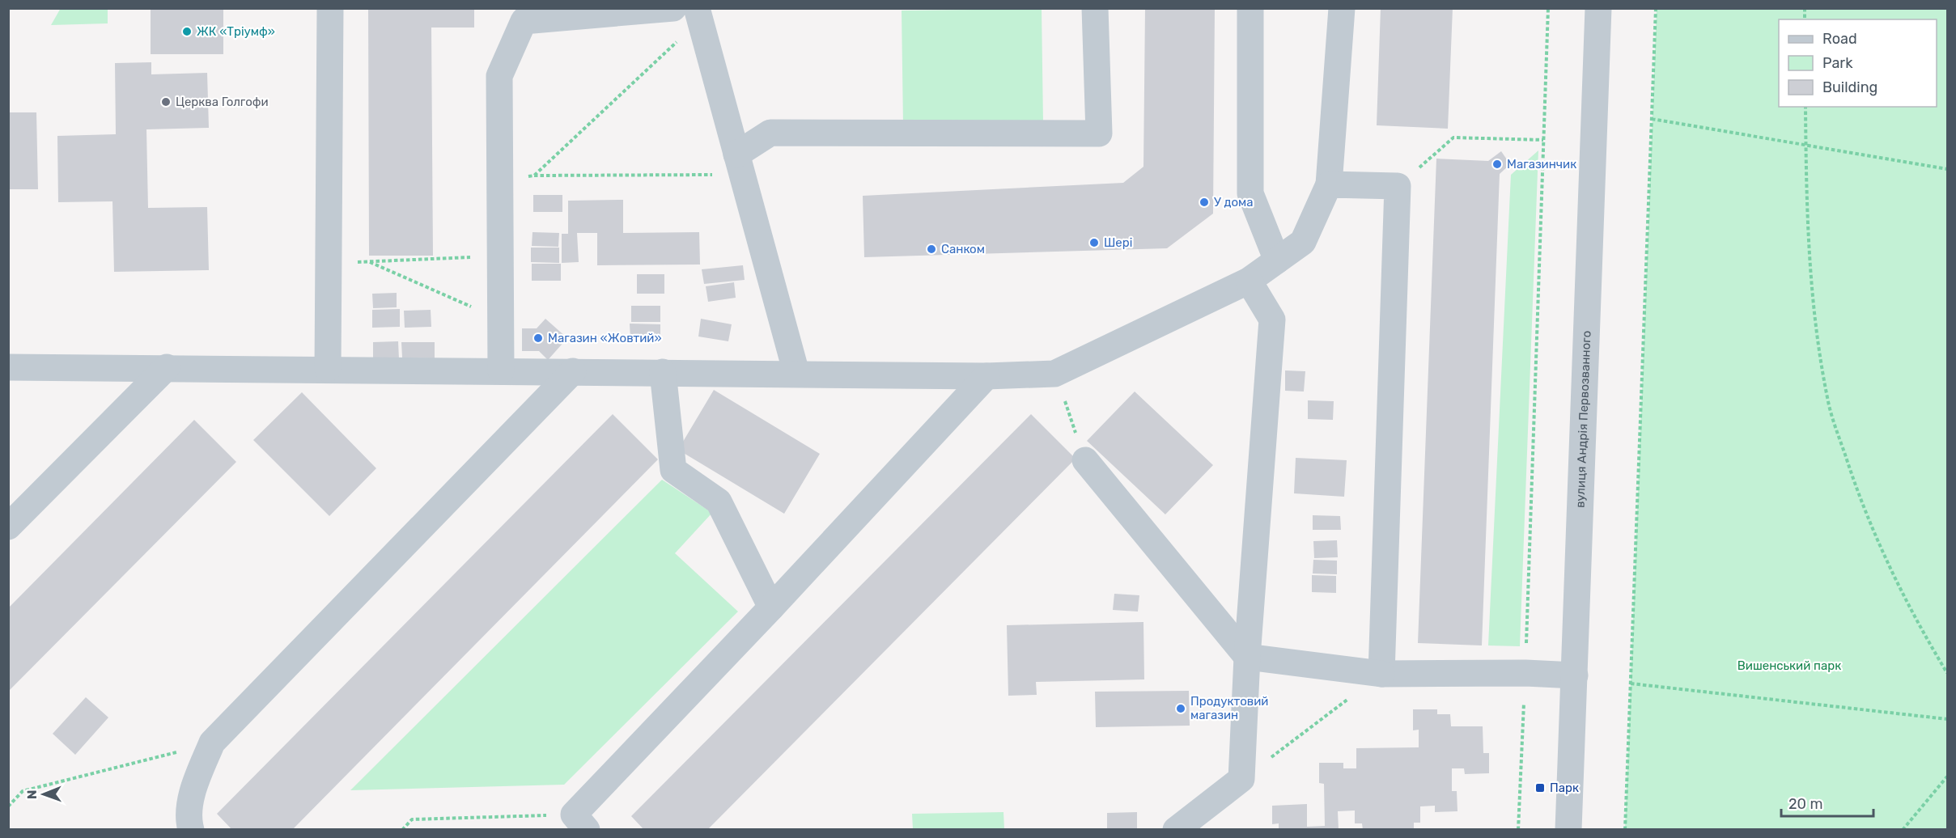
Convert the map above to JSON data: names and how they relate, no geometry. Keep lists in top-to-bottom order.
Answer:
{
  "streets": {
    "street": ["вулиця Андрія Первозванного"]
  },
  "parks": ["Вишенський парк"],
  "places": {
    "other": [
      "ЖК «Тріумф»",
      "Церква Голгофи",
      "Магазинчик",
      "У дома",
      "Шері",
      "Санком",
      "Магазин «Жовтий»",
      "Продуктовий магазин"
    ],
    "transit": ["Парк"]
  },
  "legend": ["Road", "Park", "Building"],
  "scale_bar": "20 m",
  "north": "left"
}
